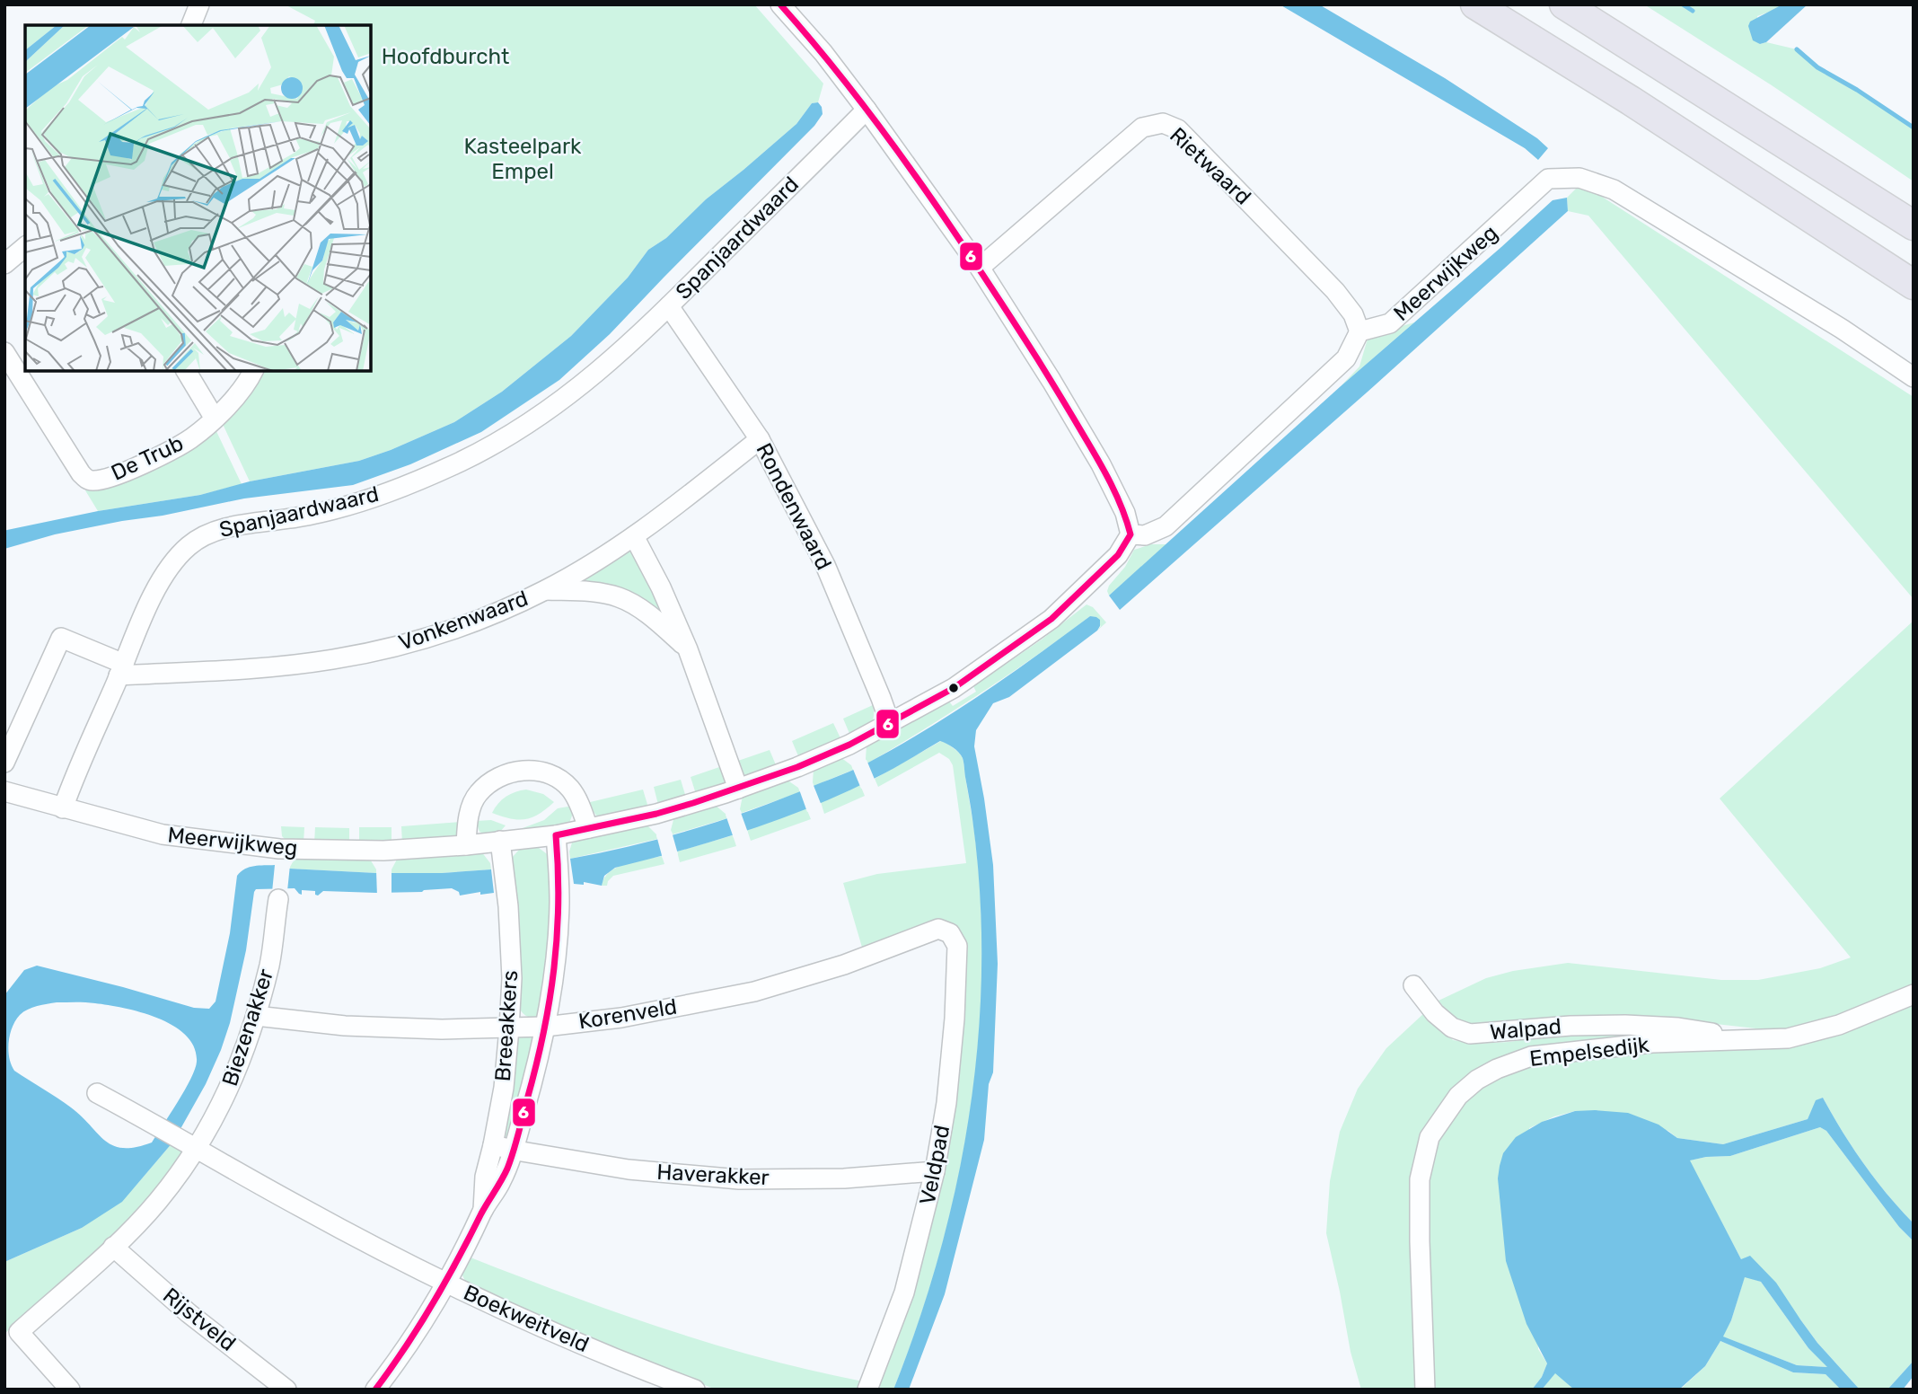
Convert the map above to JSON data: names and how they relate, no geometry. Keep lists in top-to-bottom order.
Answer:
{
  "streets": {
    "street": [
      "Rietwaard",
      "Spanjaardwaard",
      "Meerwijkweg",
      "De Trub",
      "Rondenwaard",
      "Vonkenwaard",
      "Korenveld",
      "Breeakkers",
      "Biezenakker",
      "Walpad",
      "Empelsedijk",
      "Veldpad",
      "Haverakker",
      "Boekweitveld",
      "Rijstveld"
    ]
  },
  "crossings": [
    ["Rietwaard", "Meerwijkweg"],
    ["Spanjaardwaard", "Meerwijkweg"],
    ["Spanjaardwaard", "Rondenwaard"],
    ["Spanjaardwaard", "Vonkenwaard"],
    ["Meerwijkweg", "Rondenwaard"],
    ["Meerwijkweg", "Breeakkers"],
    ["Rondenwaard", "Vonkenwaard"],
    ["Korenveld", "Breeakkers"],
    ["Korenveld", "Biezenakker"],
    ["Korenveld", "Veldpad"],
    ["Breeakkers", "Haverakker"],
    ["Breeakkers", "Boekweitveld"],
    ["Biezenakker", "Boekweitveld"],
    ["Biezenakker", "Rijstveld"],
    ["Walpad", "Empelsedijk"],
    ["Veldpad", "Haverakker"]
  ],
  "parks": ["Hoofdburcht", "Kasteelpark Empel"],
  "lines": ["transit line 6"]
}
